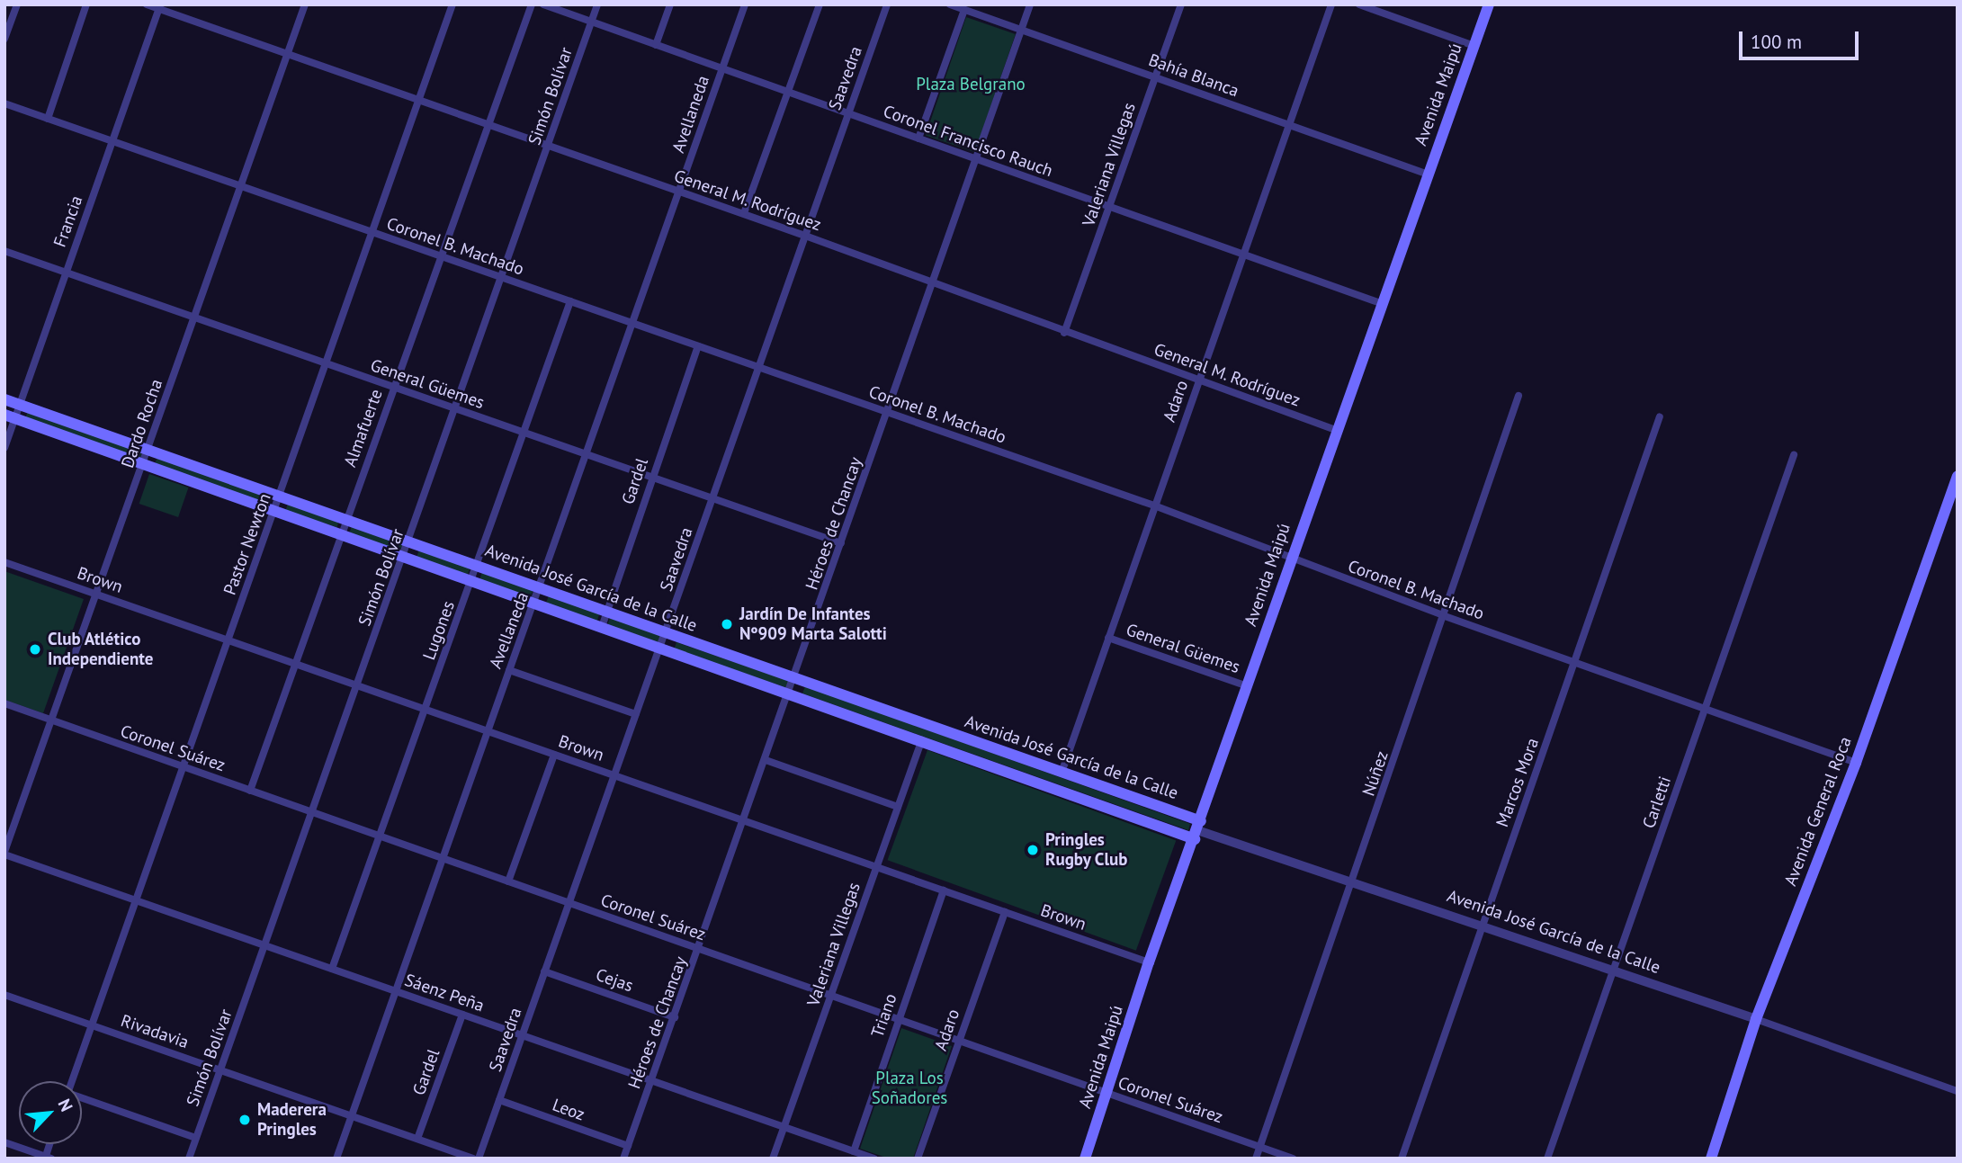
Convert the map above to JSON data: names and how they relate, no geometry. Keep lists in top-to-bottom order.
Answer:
{
  "streets": {
    "main road": ["Avenida Maipú", "Avenida José García de la Calle", "Avenida General Roca"],
    "street": [
      "Bahía Blanca",
      "Saavedra",
      "Simón Bolívar",
      "Avellaneda",
      "Coronel Francisco Rauch",
      "Valeriana Villegas",
      "General M. Rodríguez",
      "Francia",
      "Coronel B. Machado",
      "General Güemes",
      "Adaro",
      "Dardo Rocha",
      "Almafuerte",
      "Gardel",
      "Héroes de Chancay",
      "Pastor Newton",
      "Brown",
      "Lugones",
      "Coronel Suárez",
      "Núñez",
      "Marcos Mora",
      "Carletti",
      "Cejas",
      "Sáenz Peña",
      "Triano",
      "Rivadavia",
      "Leoz"
    ]
  },
  "crossings": [
    ["Bahía Blanca", "Avenida Maipú"],
    ["Bahía Blanca", "Valeriana Villegas"],
    ["Bahía Blanca", "Adaro"],
    ["Bahía Blanca", "Héroes de Chancay"],
    ["Saavedra", "Coronel Francisco Rauch"],
    ["Saavedra", "General M. Rodríguez"],
    ["Saavedra", "Coronel B. Machado"],
    ["Saavedra", "General Güemes"],
    ["Saavedra", "Brown"],
    ["Saavedra", "Avenida José García de la Calle"],
    ["Saavedra", "Coronel Suárez"],
    ["Saavedra", "Cejas"],
    ["Saavedra", "Sáenz Peña"],
    ["Saavedra", "Leoz"],
    ["Avenida Maipú", "Coronel Francisco Rauch"],
    ["Avenida Maipú", "General M. Rodríguez"],
    ["Avenida Maipú", "Coronel B. Machado"],
    ["Avenida Maipú", "General Güemes"],
    ["Avenida Maipú", "Brown"],
    ["Avenida Maipú", "Avenida José García de la Calle"],
    ["Avenida Maipú", "Coronel Suárez"],
    ["Simón Bolívar", "Coronel Francisco Rauch"],
    ["Simón Bolívar", "General M. Rodríguez"],
    ["Simón Bolívar", "Coronel B. Machado"],
    ["Simón Bolívar", "General Güemes"],
    ["Simón Bolívar", "Brown"],
    ["Simón Bolívar", "Avenida José García de la Calle"],
    ["Simón Bolívar", "Coronel Suárez"],
    ["Simón Bolívar", "Sáenz Peña"],
    ["Simón Bolívar", "Rivadavia"],
    ["Avellaneda", "Coronel Francisco Rauch"],
    ["Avellaneda", "General M. Rodríguez"],
    ["Avellaneda", "Coronel B. Machado"],
    ["Avellaneda", "General Güemes"],
    ["Avellaneda", "Brown"],
    ["Avellaneda", "Avenida José García de la Calle"],
    ["Avellaneda", "Coronel Suárez"],
    ["Avellaneda", "Sáenz Peña"],
    ["Avellaneda", "Rivadavia"],
    ["Coronel Francisco Rauch", "Valeriana Villegas"],
    ["Coronel Francisco Rauch", "Adaro"],
    ["Coronel Francisco Rauch", "Héroes de Chancay"],
    ["Valeriana Villegas", "General M. Rodríguez"],
    ["Valeriana Villegas", "Brown"],
    ["Valeriana Villegas", "Avenida José García de la Calle"],
    ["Valeriana Villegas", "Coronel Suárez"],
    ["Valeriana Villegas", "Sáenz Peña"],
    ["General M. Rodríguez", "Francia"],
    ["General M. Rodríguez", "Adaro"],
    ["General M. Rodríguez", "Dardo Rocha"],
    ["General M. Rodríguez", "Almafuerte"],
    ["General M. Rodríguez", "Héroes de Chancay"],
    ["General M. Rodríguez", "Pastor Newton"],
    ["Francia", "Coronel B. Machado"],
    ["Francia", "General Güemes"],
    ["Francia", "Avenida José García de la Calle"],
    ["Coronel B. Machado", "Adaro"],
    ["Coronel B. Machado", "Dardo Rocha"],
    ["Coronel B. Machado", "Almafuerte"],
    ["Coronel B. Machado", "Gardel"],
    ["Coronel B. Machado", "Héroes de Chancay"],
    ["Coronel B. Machado", "Pastor Newton"],
    ["Coronel B. Machado", "Lugones"],
    ["Coronel B. Machado", "Núñez"],
    ["Coronel B. Machado", "Marcos Mora"],
    ["Coronel B. Machado", "Carletti"],
    ["Coronel B. Machado", "Avenida General Roca"],
    ["General Güemes", "Adaro"],
    ["General Güemes", "Dardo Rocha"],
    ["General Güemes", "Almafuerte"],
    ["General Güemes", "Gardel"],
    ["General Güemes", "Héroes de Chancay"],
    ["General Güemes", "Pastor Newton"],
    ["General Güemes", "Lugones"],
    ["Adaro", "Brown"],
    ["Adaro", "Avenida José García de la Calle"],
    ["Adaro", "Coronel Suárez"],
    ["Dardo Rocha", "Brown"],
    ["Dardo Rocha", "Avenida José García de la Calle"],
    ["Dardo Rocha", "Coronel Suárez"],
    ["Dardo Rocha", "Sáenz Peña"],
    ["Almafuerte", "Brown"],
    ["Almafuerte", "Avenida José García de la Calle"],
    ["Almafuerte", "Coronel Suárez"],
    ["Gardel", "Avenida José García de la Calle"],
    ["Gardel", "Sáenz Peña"],
    ["Gardel", "Rivadavia"],
    ["Héroes de Chancay", "Brown"],
    ["Héroes de Chancay", "Avenida José García de la Calle"],
    ["Héroes de Chancay", "Coronel Suárez"],
    ["Héroes de Chancay", "Cejas"],
    ["Héroes de Chancay", "Sáenz Peña"],
    ["Héroes de Chancay", "Leoz"],
    ["Pastor Newton", "Brown"],
    ["Pastor Newton", "Avenida José García de la Calle"],
    ["Pastor Newton", "Coronel Suárez"],
    ["Pastor Newton", "Sáenz Peña"],
    ["Pastor Newton", "Rivadavia"],
    ["Brown", "Lugones"],
    ["Brown", "Triano"],
    ["Avenida José García de la Calle", "Lugones"],
    ["Avenida José García de la Calle", "Núñez"],
    ["Avenida José García de la Calle", "Marcos Mora"],
    ["Avenida José García de la Calle", "Carletti"],
    ["Avenida José García de la Calle", "Avenida General Roca"],
    ["Lugones", "Coronel Suárez"],
    ["Lugones", "Sáenz Peña"],
    ["Coronel Suárez", "Núñez"],
    ["Coronel Suárez", "Triano"],
    ["Sáenz Peña", "Triano"]
  ],
  "parks": ["Plaza Belgrano", "Plaza Los Soñadores"],
  "places": [
    "Jardín De Infantes Nº909 Marta Salotti",
    "Club Atlético Independiente",
    "Pringles Rugby Club",
    "Maderera Pringles"
  ],
  "scale_bar": "100 m",
  "north": "top right"
}
